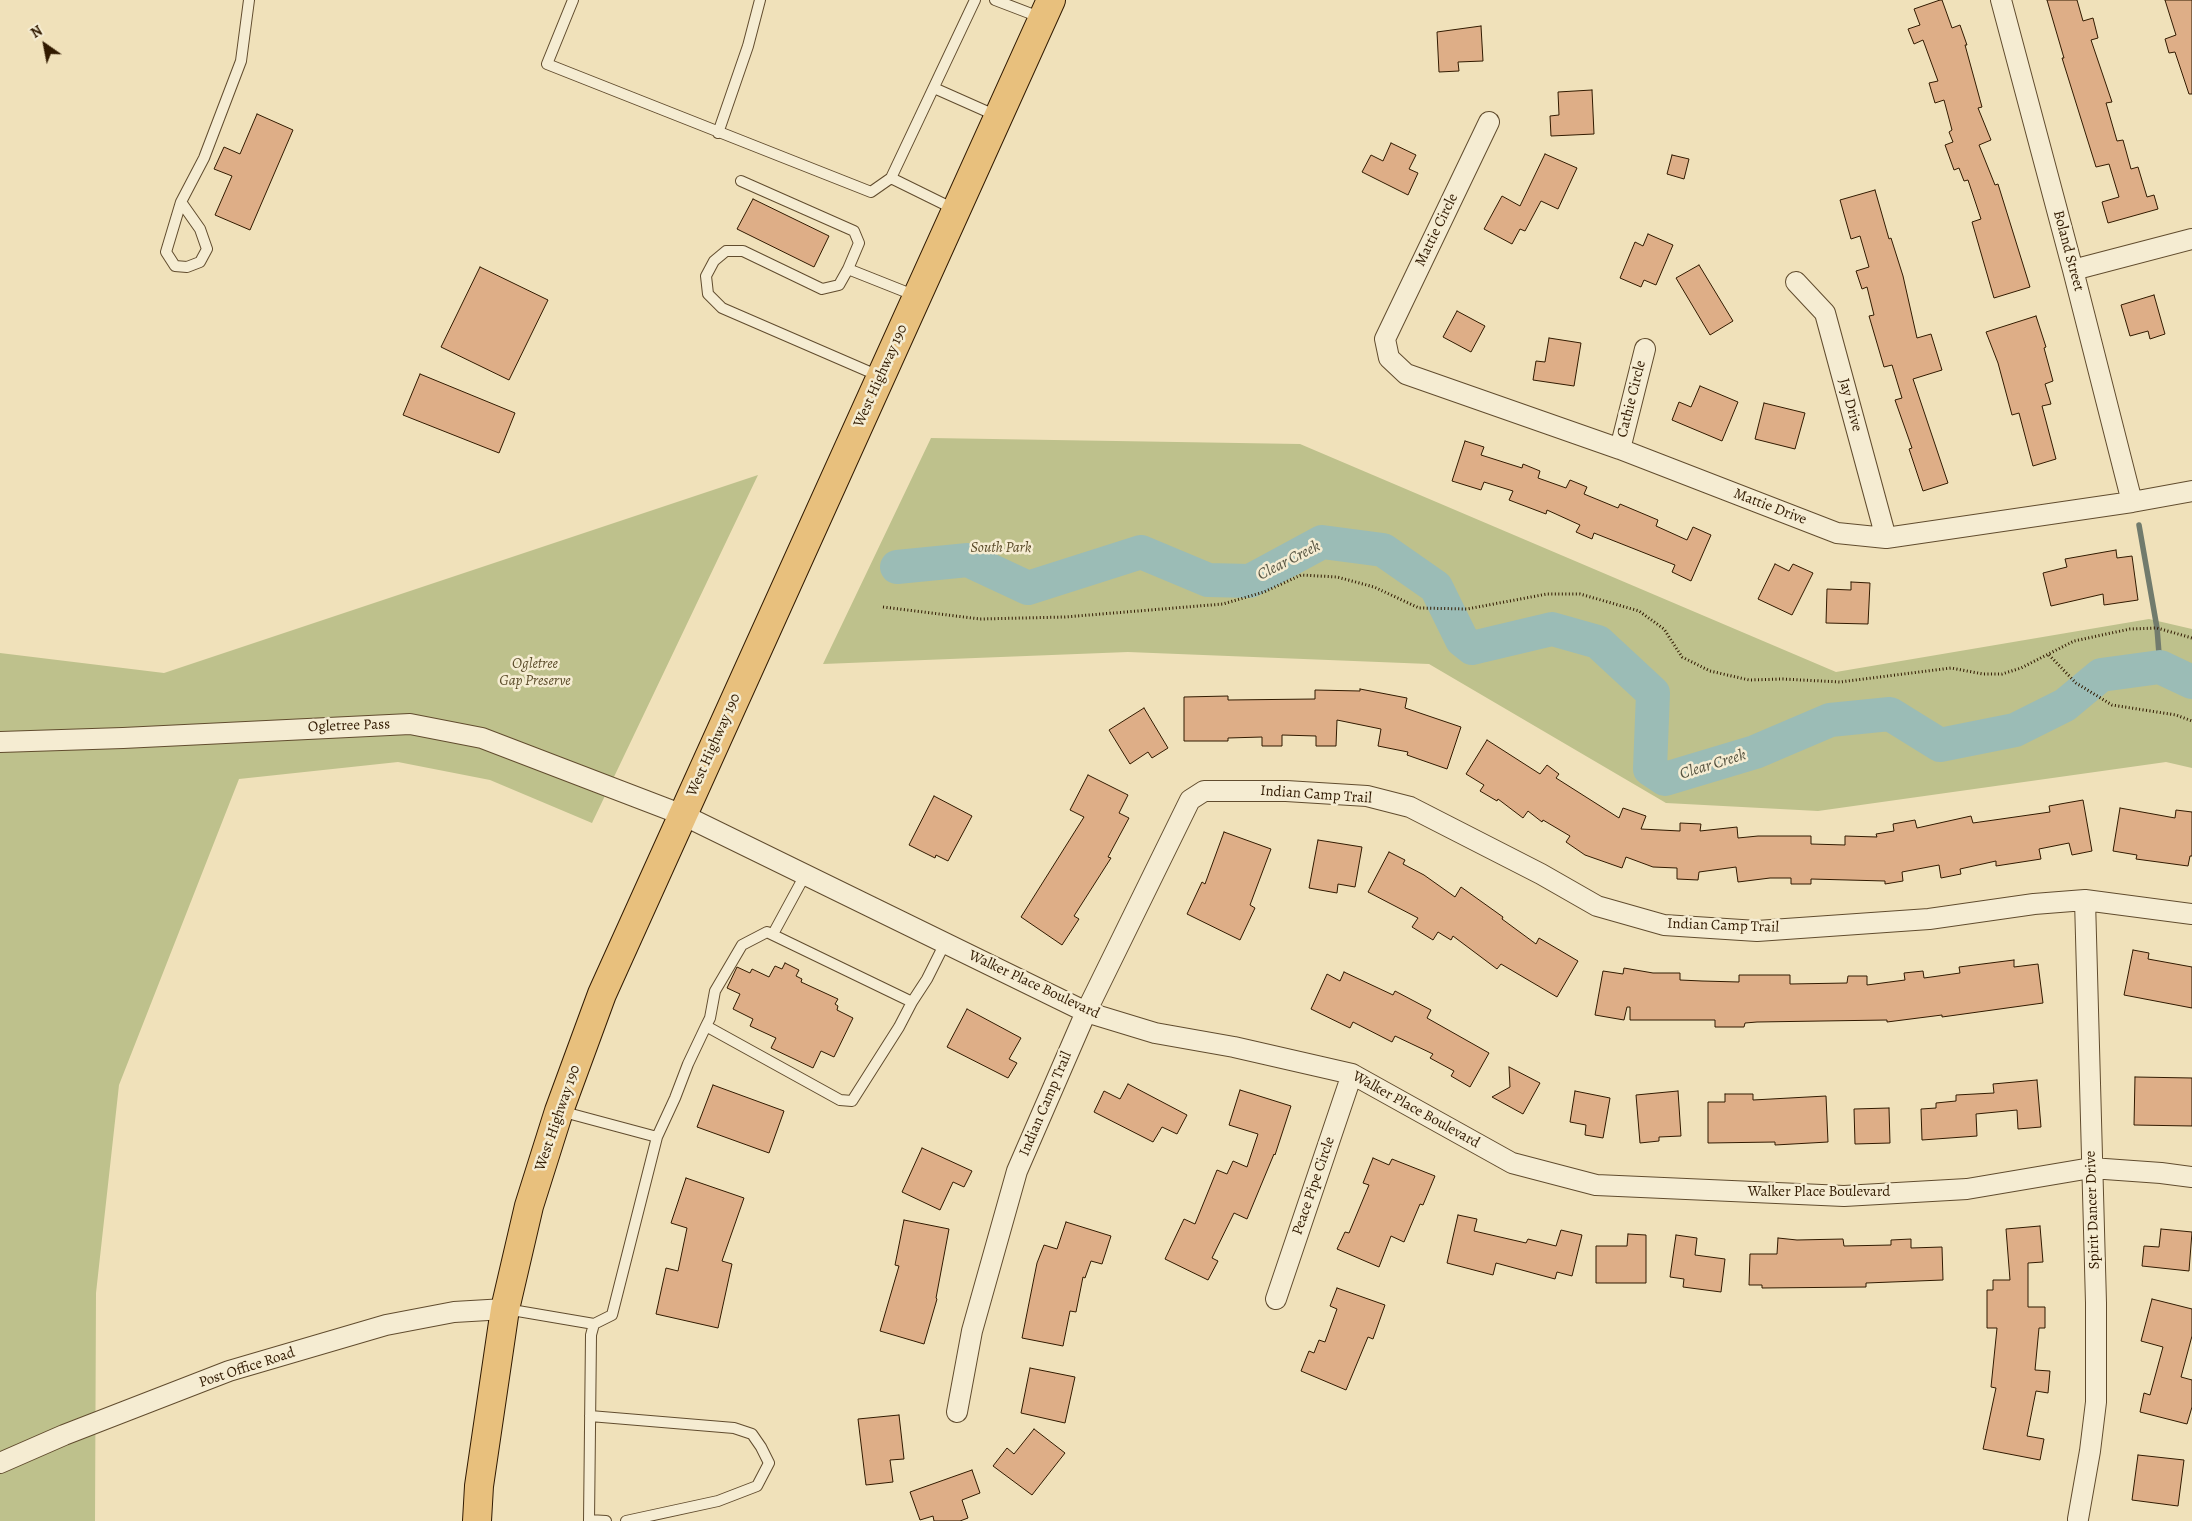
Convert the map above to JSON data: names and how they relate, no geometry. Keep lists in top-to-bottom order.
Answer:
{
  "streets": {
    "main road": ["West Highway 190"],
    "street": [
      "Mattie Circle",
      "Boland Street",
      "Cathie Circle",
      "Jay Drive",
      "Mattie Drive",
      "Ogletree Pass",
      "Indian Camp Trail",
      "Walker Place Boulevard",
      "Peace Pipe Circle",
      "Spirit Dancer Drive",
      "Post Office Road"
    ]
  },
  "crossings": [
    ["Mattie Circle", "Mattie Drive"],
    ["Boland Street", "Mattie Drive"],
    ["West Highway 190", "Ogletree Pass"],
    ["West Highway 190", "Walker Place Boulevard"],
    ["West Highway 190", "Post Office Road"],
    ["Cathie Circle", "Mattie Drive"],
    ["Jay Drive", "Mattie Drive"],
    ["Ogletree Pass", "Walker Place Boulevard"],
    ["Indian Camp Trail", "Walker Place Boulevard"],
    ["Indian Camp Trail", "Spirit Dancer Drive"],
    ["Walker Place Boulevard", "Peace Pipe Circle"],
    ["Walker Place Boulevard", "Spirit Dancer Drive"]
  ],
  "water": ["Clear Creek"],
  "parks": ["South Park", "Ogletree Gap Preserve"],
  "north": "top left"
}
